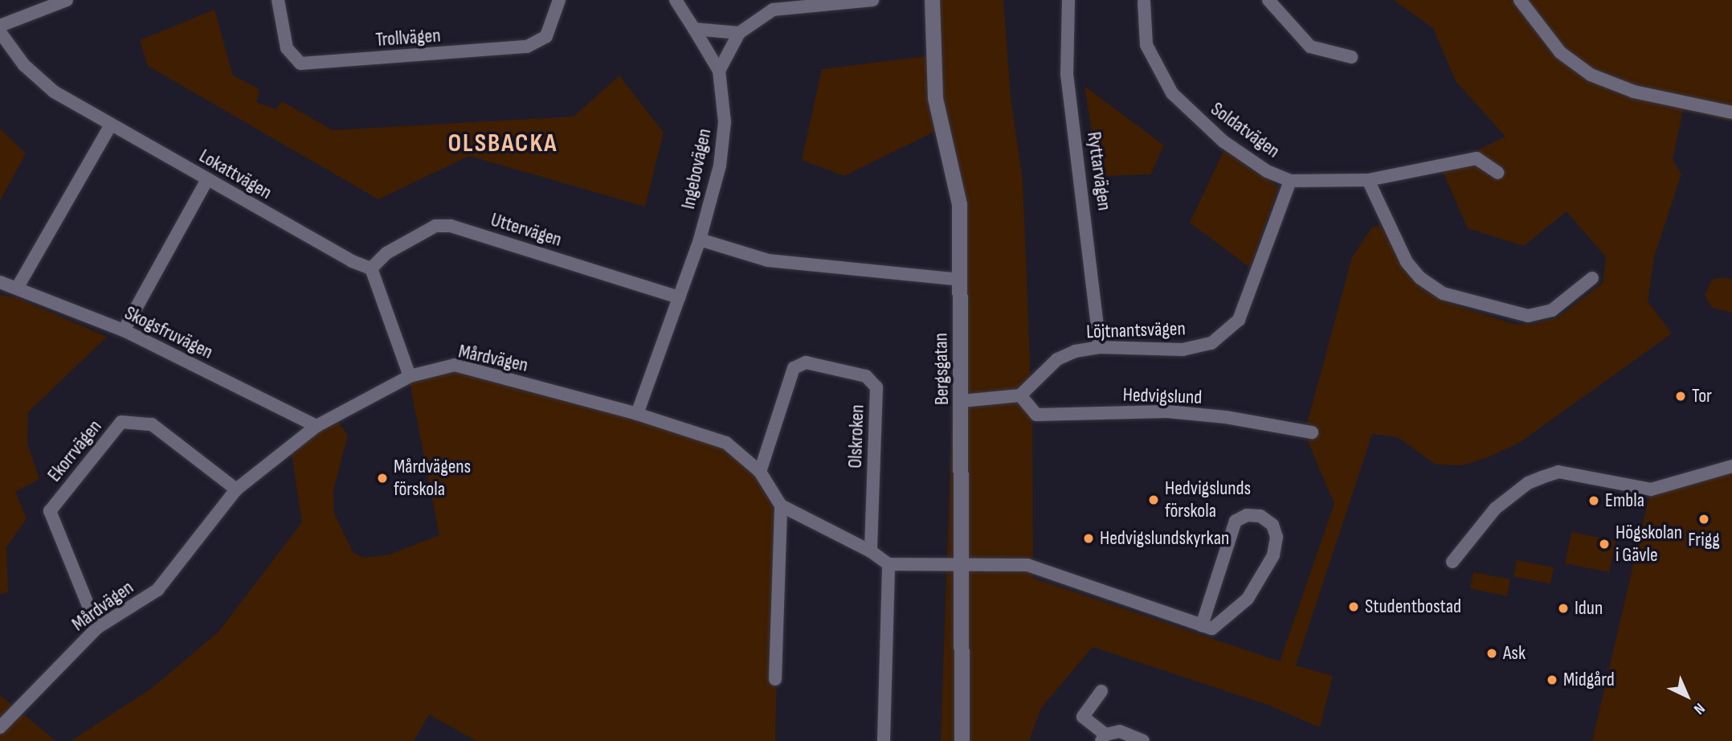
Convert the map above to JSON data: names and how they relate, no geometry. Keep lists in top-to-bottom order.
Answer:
{
  "streets": {
    "street": [
      "Trollvägen",
      "Soldatvägen",
      "Ingebovägen",
      "Ryttarvägen",
      "Lokattvägen",
      "Uttervägen",
      "Löjtnantsvägen",
      "Skogsfruvägen",
      "Mårdvägen",
      "Bergsgatan",
      "Hedvigslund",
      "Olskroken",
      "Ekorrvägen"
    ]
  },
  "crossings": [
    ["Soldatvägen", "Löjtnantsvägen"],
    ["Ingebovägen", "Uttervägen"],
    ["Ingebovägen", "Mårdvägen"],
    ["Ryttarvägen", "Löjtnantsvägen"],
    ["Lokattvägen", "Uttervägen"],
    ["Löjtnantsvägen", "Hedvigslund"],
    ["Skogsfruvägen", "Mårdvägen"],
    ["Mårdvägen", "Olskroken"],
    ["Mårdvägen", "Ekorrvägen"]
  ],
  "districts": ["OLSBACKA"],
  "places": [
    "Tor",
    "Mårdvägens förskola",
    "Hedvigslunds förskola",
    "Embla",
    "Frigg",
    "Hedvigslundskyrkan",
    "Högskolan i Gävle",
    "Studentbostad",
    "Idun",
    "Ask",
    "Midgård"
  ],
  "north": "bottom right"
}
